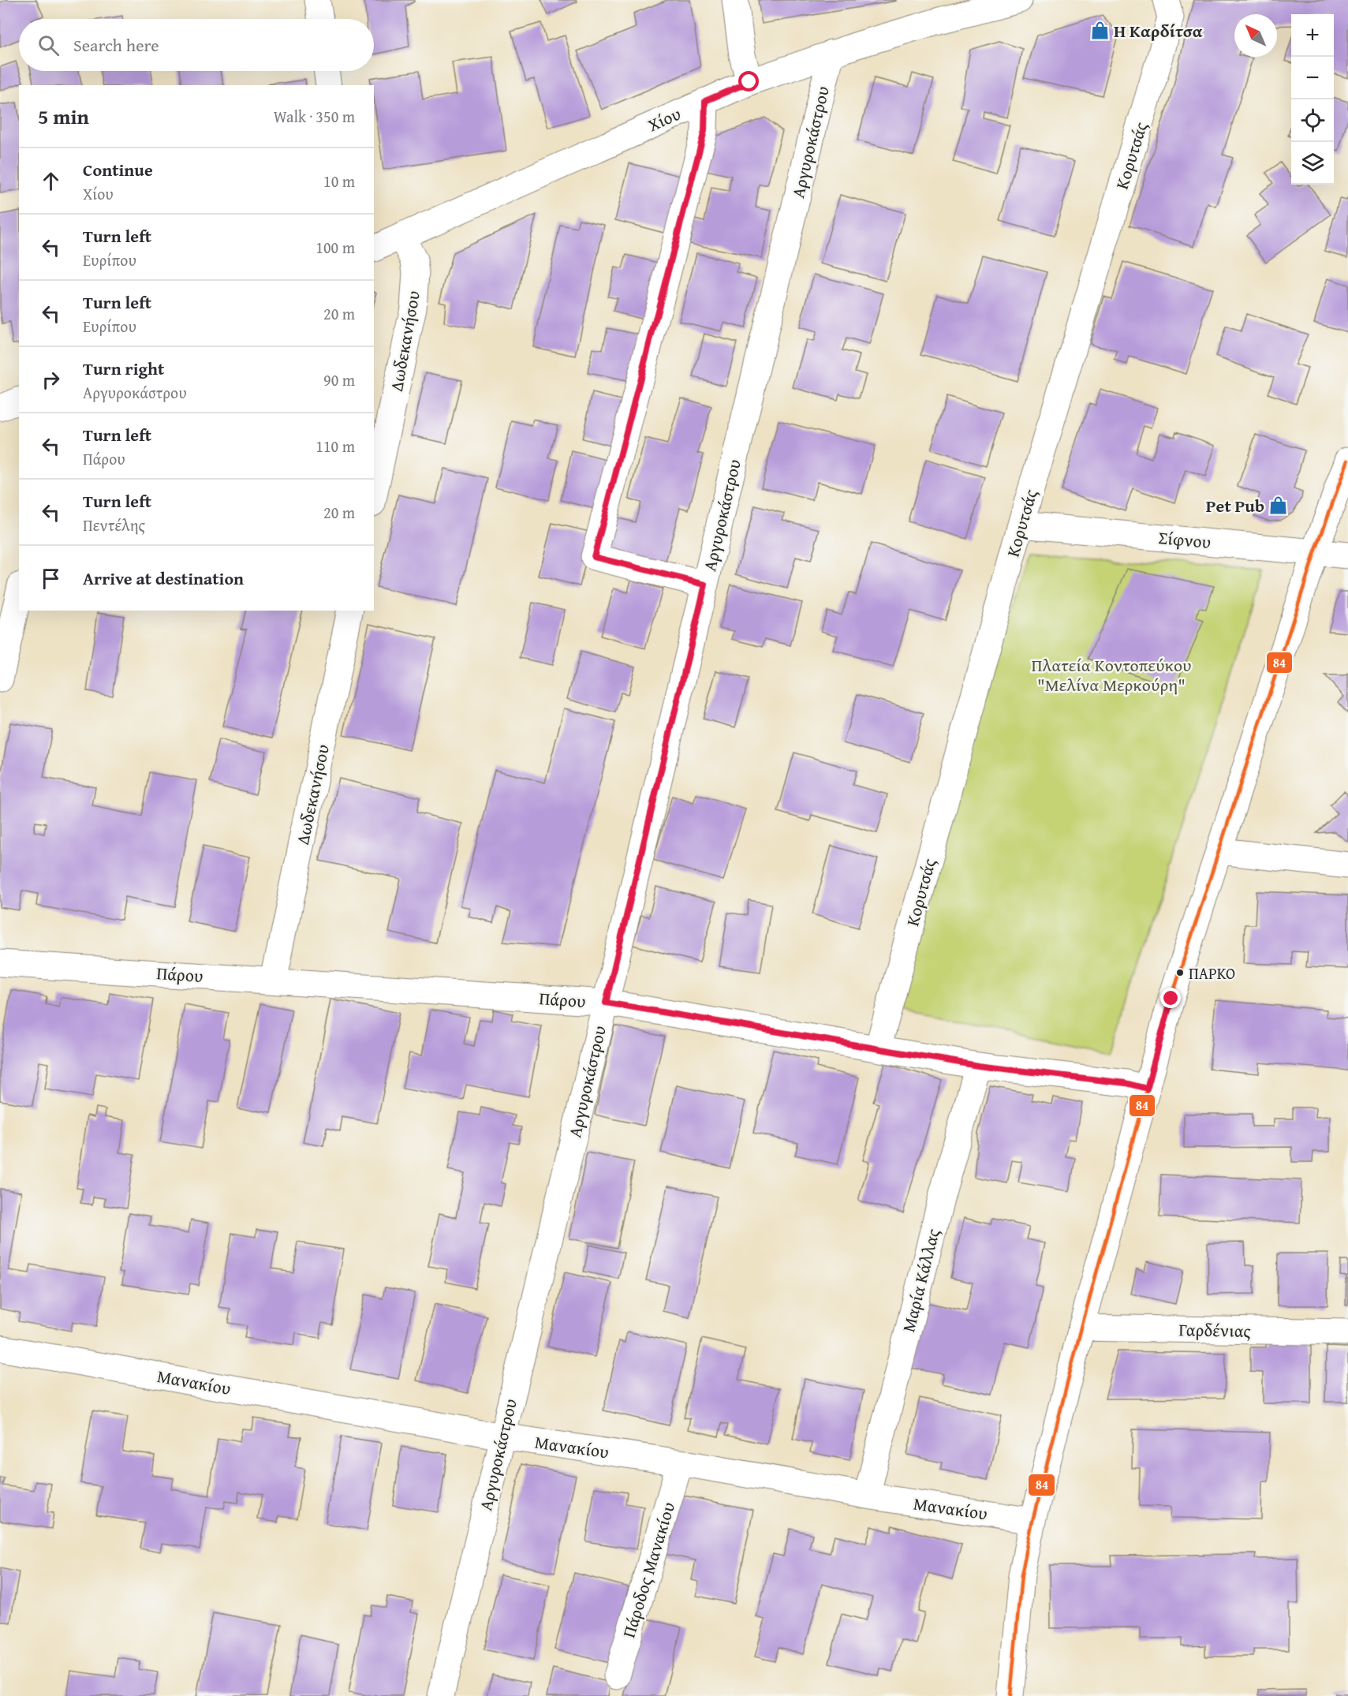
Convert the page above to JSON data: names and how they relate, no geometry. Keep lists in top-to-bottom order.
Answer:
{
  "streets": {
    "street": [
      "Χίου",
      "Αργυροκάστρου",
      "Κορυτσάς",
      "Δωδεκανήσου",
      "Σίφνου",
      "Πάρου",
      "Μαρία Κάλλας",
      "Γαρδένιας",
      "Μανακίου",
      "Πάροδος Μανακίου"
    ]
  },
  "crossings": [
    ["Χίου", "Αργυροκάστρου"],
    ["Χίου", "Δωδεκανήσου"],
    ["Αργυροκάστρου", "Πάρου"],
    ["Αργυροκάστρου", "Μανακίου"],
    ["Κορυτσάς", "Σίφνου"],
    ["Κορυτσάς", "Πάρου"],
    ["Δωδεκανήσου", "Πάρου"],
    ["Πάρου", "Μαρία Κάλλας"],
    ["Μαρία Κάλλας", "Μανακίου"],
    ["Μανακίου", "Πάροδος Μανακίου"]
  ],
  "parks": ["Πλατεία Κοντοπεύκου \"Μελίνα Μερκούρη\""],
  "places": {
    "shop": ["Η Καρδίτσα", "Pet Pub"],
    "other": ["ΠΑΡΚΟ"]
  },
  "lines": ["transit line 84"],
  "north": "top left",
  "page": {
    "map_buttons": ["+", "−"],
    "search": "Search here",
    "heading": ["5 min", "Walk · 350 m"],
    "list": [
      ["Continue", "Χίου", "10 m"],
      ["Turn left", "Ευρίπου", "100 m"],
      ["Turn left", "Ευρίπου", "20 m"],
      ["Turn right", "Αργυροκάστρου", "90 m"],
      ["Turn left", "Πάρου", "110 m"],
      ["Turn left", "Πεντέλης", "20 m"],
      "Arrive at destination"
    ]
  }
}
